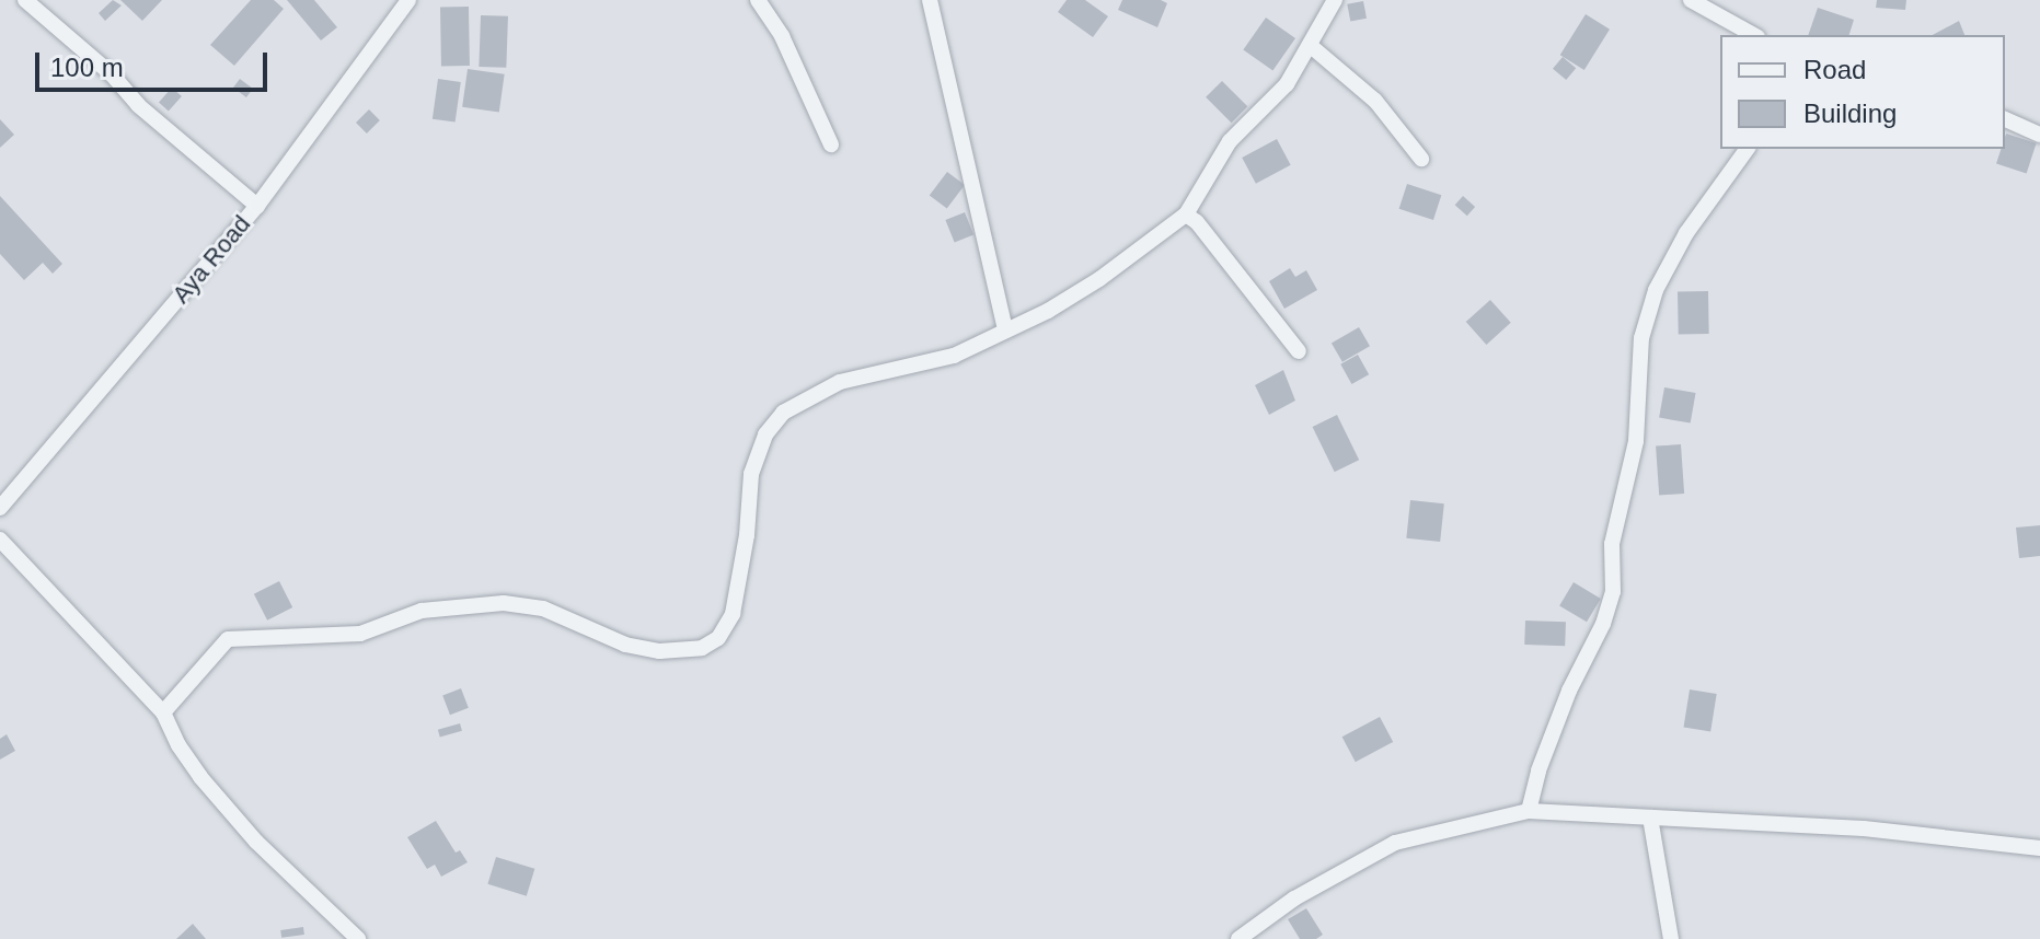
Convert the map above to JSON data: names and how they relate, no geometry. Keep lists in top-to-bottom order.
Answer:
{
  "streets": {
    "street": ["Aya Road"]
  },
  "legend": ["Road", "Building"],
  "scale_bar": "100 m"
}
